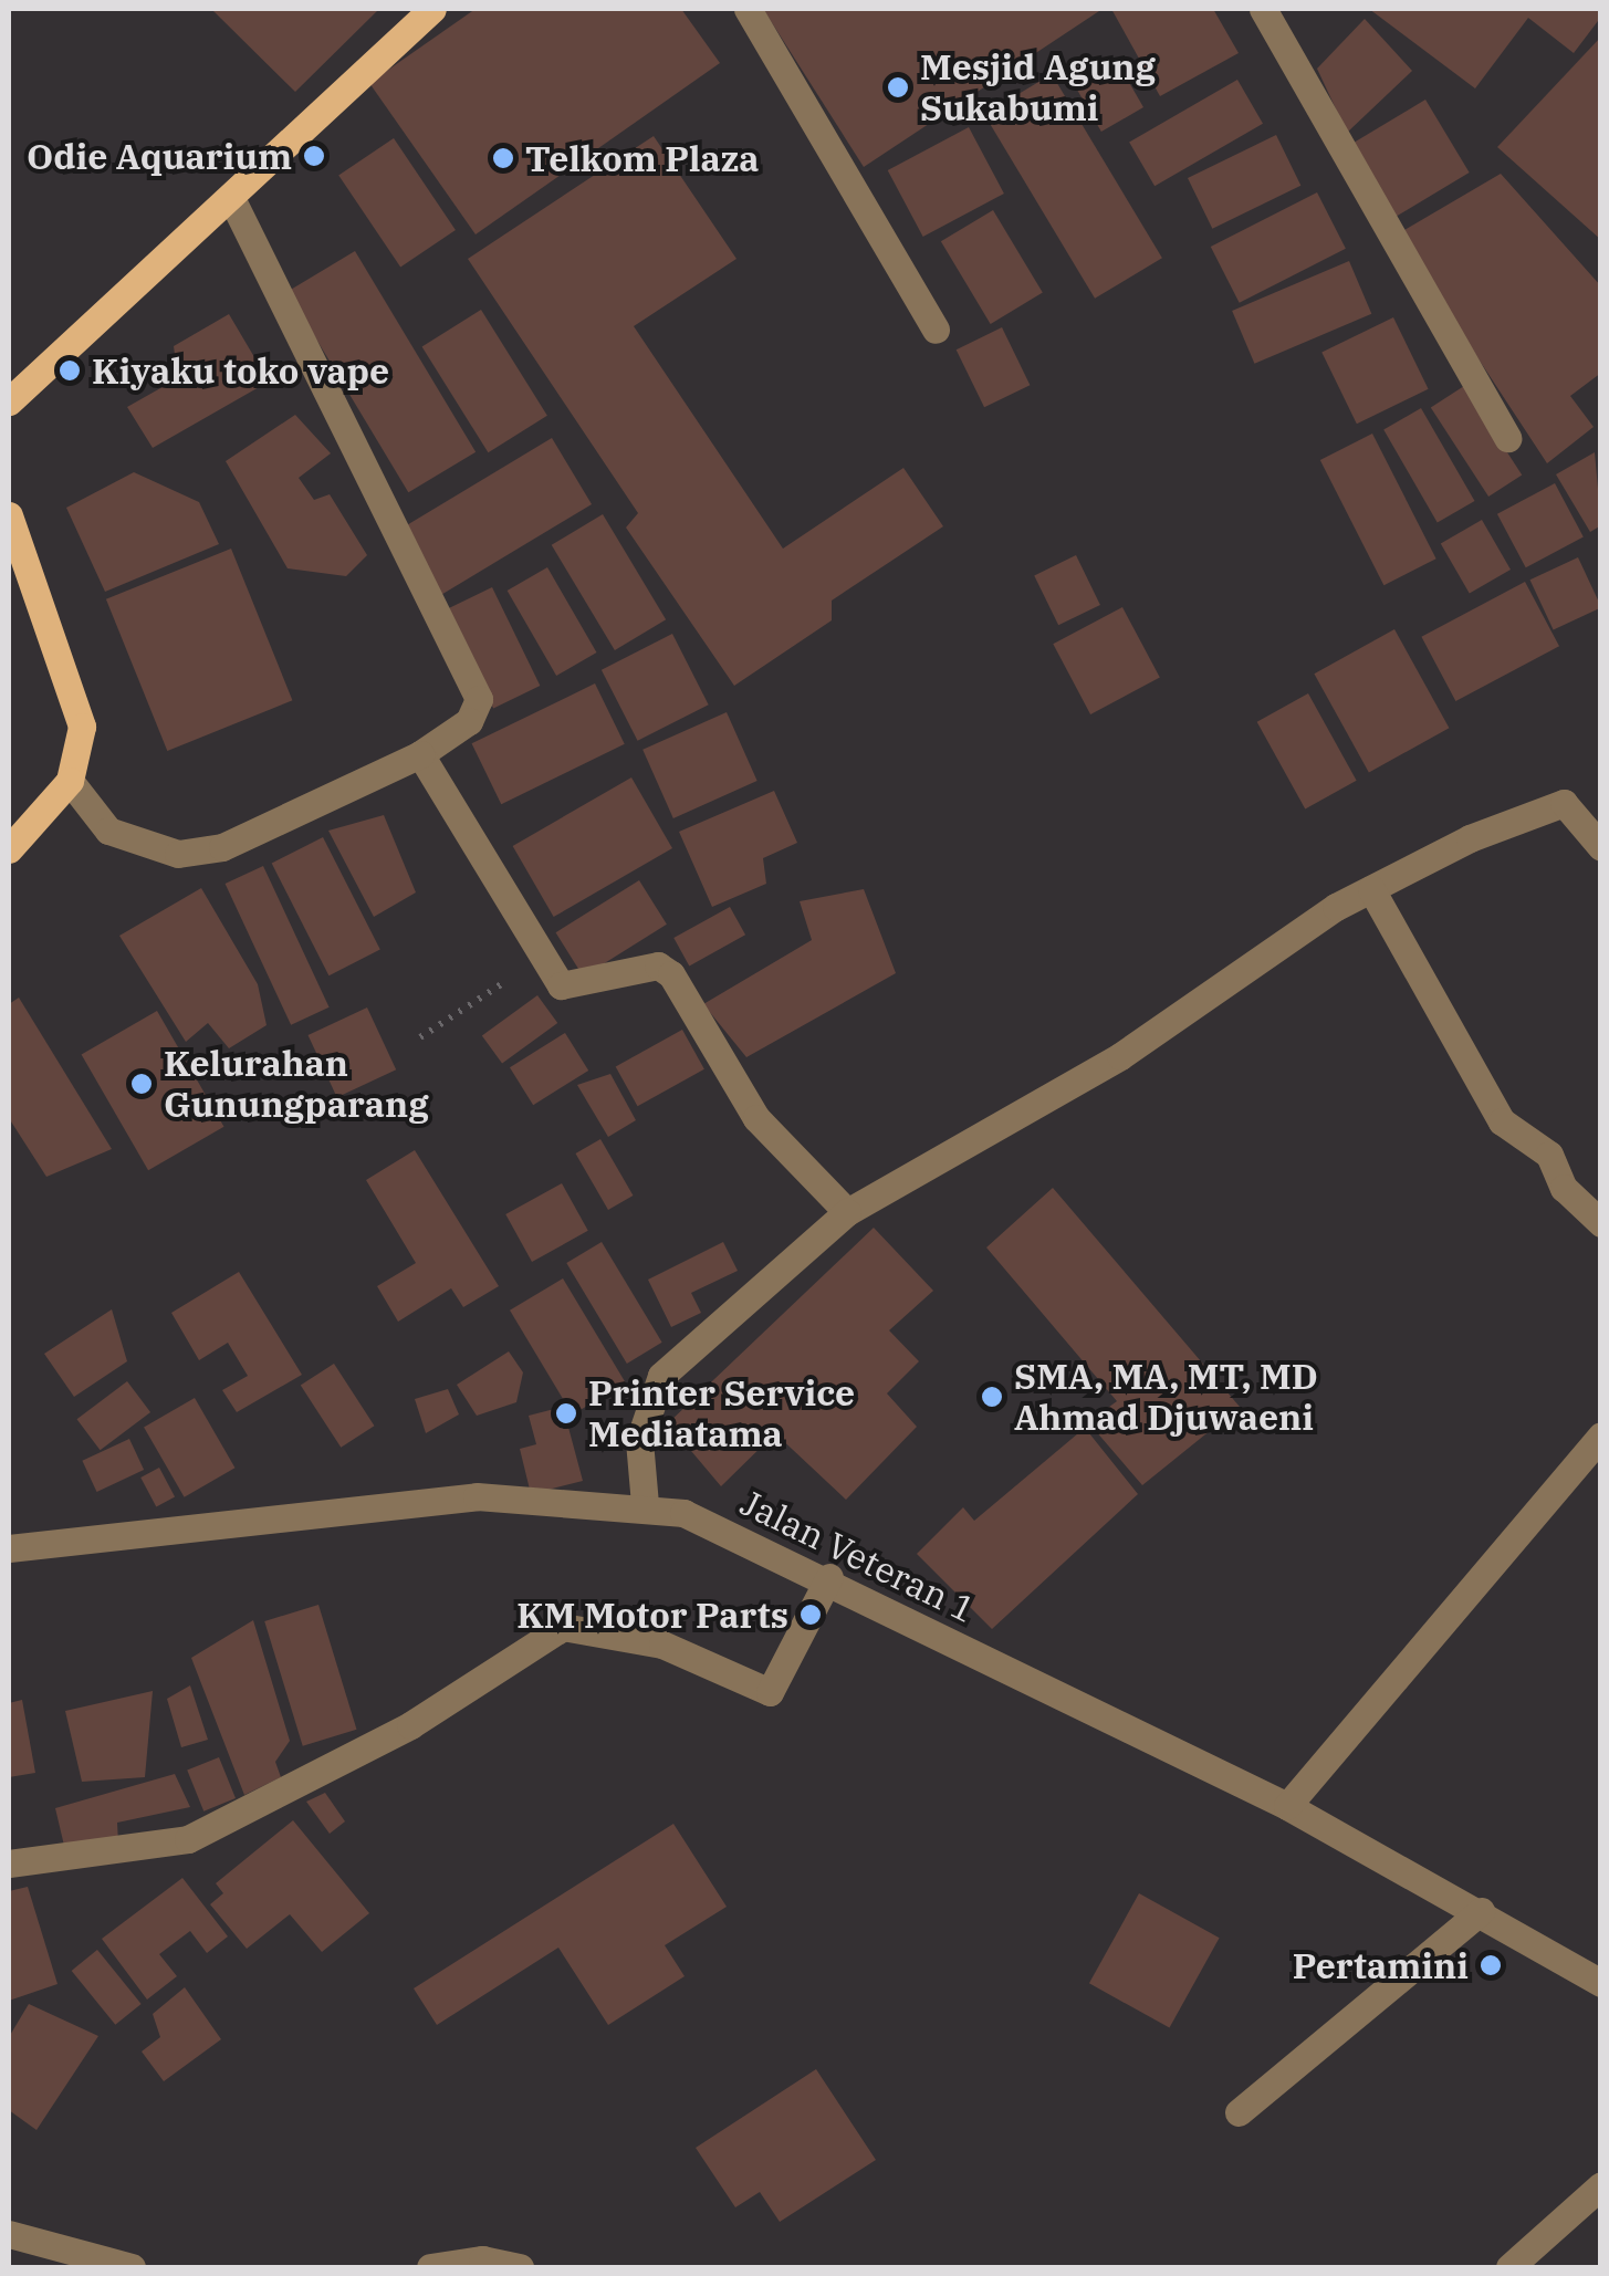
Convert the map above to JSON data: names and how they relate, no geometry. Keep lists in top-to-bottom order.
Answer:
{
  "streets": {
    "street": ["Jalan Veteran 1"]
  },
  "places": [
    "Mesjid Agung Sukabumi",
    "Odie Aquarium",
    "Telkom Plaza",
    "Kiyaku toko vape",
    "Kelurahan Gunungparang",
    "SMA, MA, MT, MD Ahmad Djuwaeni",
    "Printer Service Mediatama",
    "KM Motor Parts",
    "Pertamini"
  ]
}
